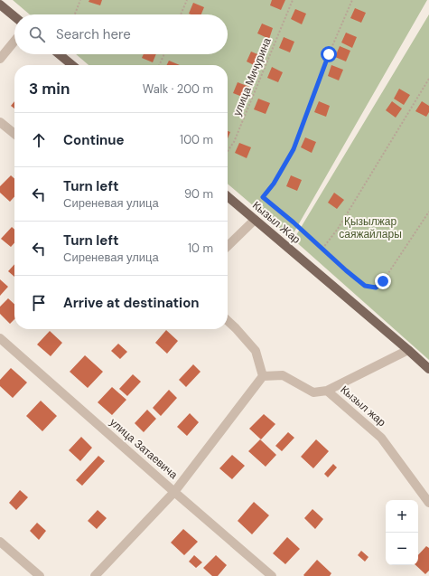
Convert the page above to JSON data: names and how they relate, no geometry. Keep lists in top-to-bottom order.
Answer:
{
  "streets": {
    "main road": ["Кызыл Жар"],
    "street": ["Кызыл жар", "улица Затаевича"],
    "path": ["улица Мичурина"]
  },
  "parks": ["Қызылжар саяжайлары"],
  "page": {
    "search": "Search here",
    "heading": ["3 min", "Walk · 200 m"],
    "list": [
      ["Continue", "100 m"],
      ["Turn left", "Сиреневая улица", "90 m"],
      ["Turn left", "Сиреневая улица", "10 m"],
      "Arrive at destination"
    ],
    "map_buttons": ["+", "−"]
  }
}
